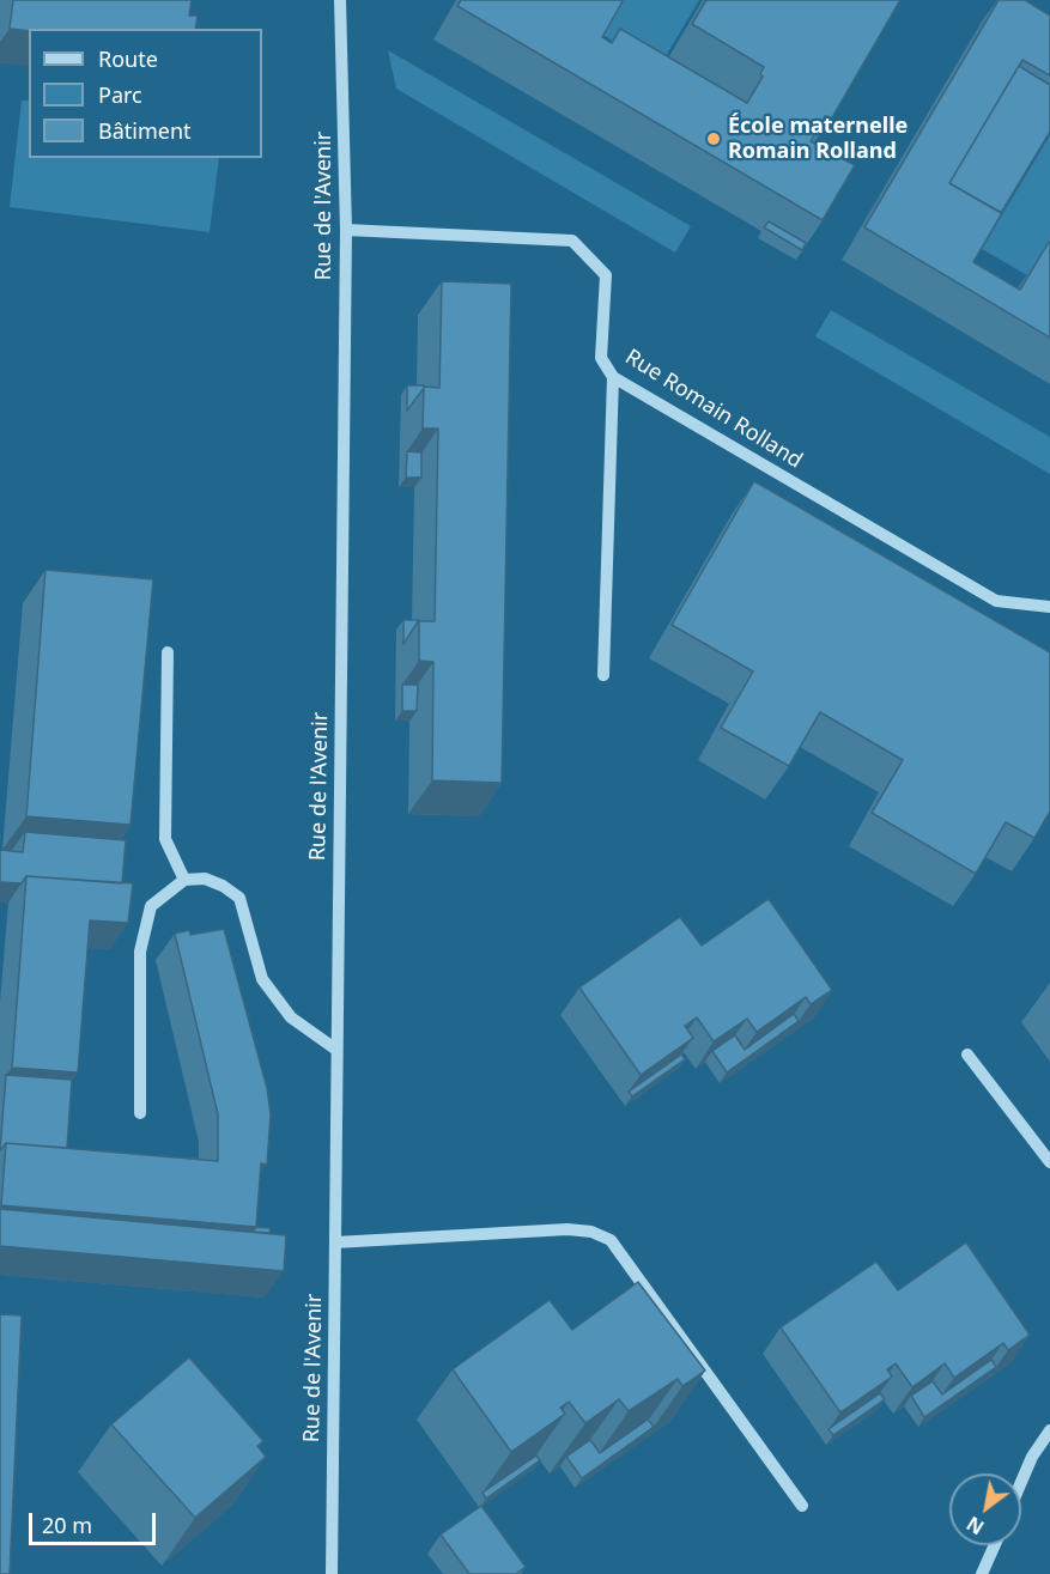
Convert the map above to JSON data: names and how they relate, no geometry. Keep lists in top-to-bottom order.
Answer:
{
  "streets": {
    "street": ["Rue de l'Avenir", "Rue Romain Rolland"]
  },
  "crossings": [
    ["Rue de l'Avenir", "Rue Romain Rolland"]
  ],
  "places": ["École maternelle Romain Rolland"],
  "legend": ["Route", "Parc", "Bâtiment"],
  "scale_bar": "20 m",
  "north": "bottom left"
}
